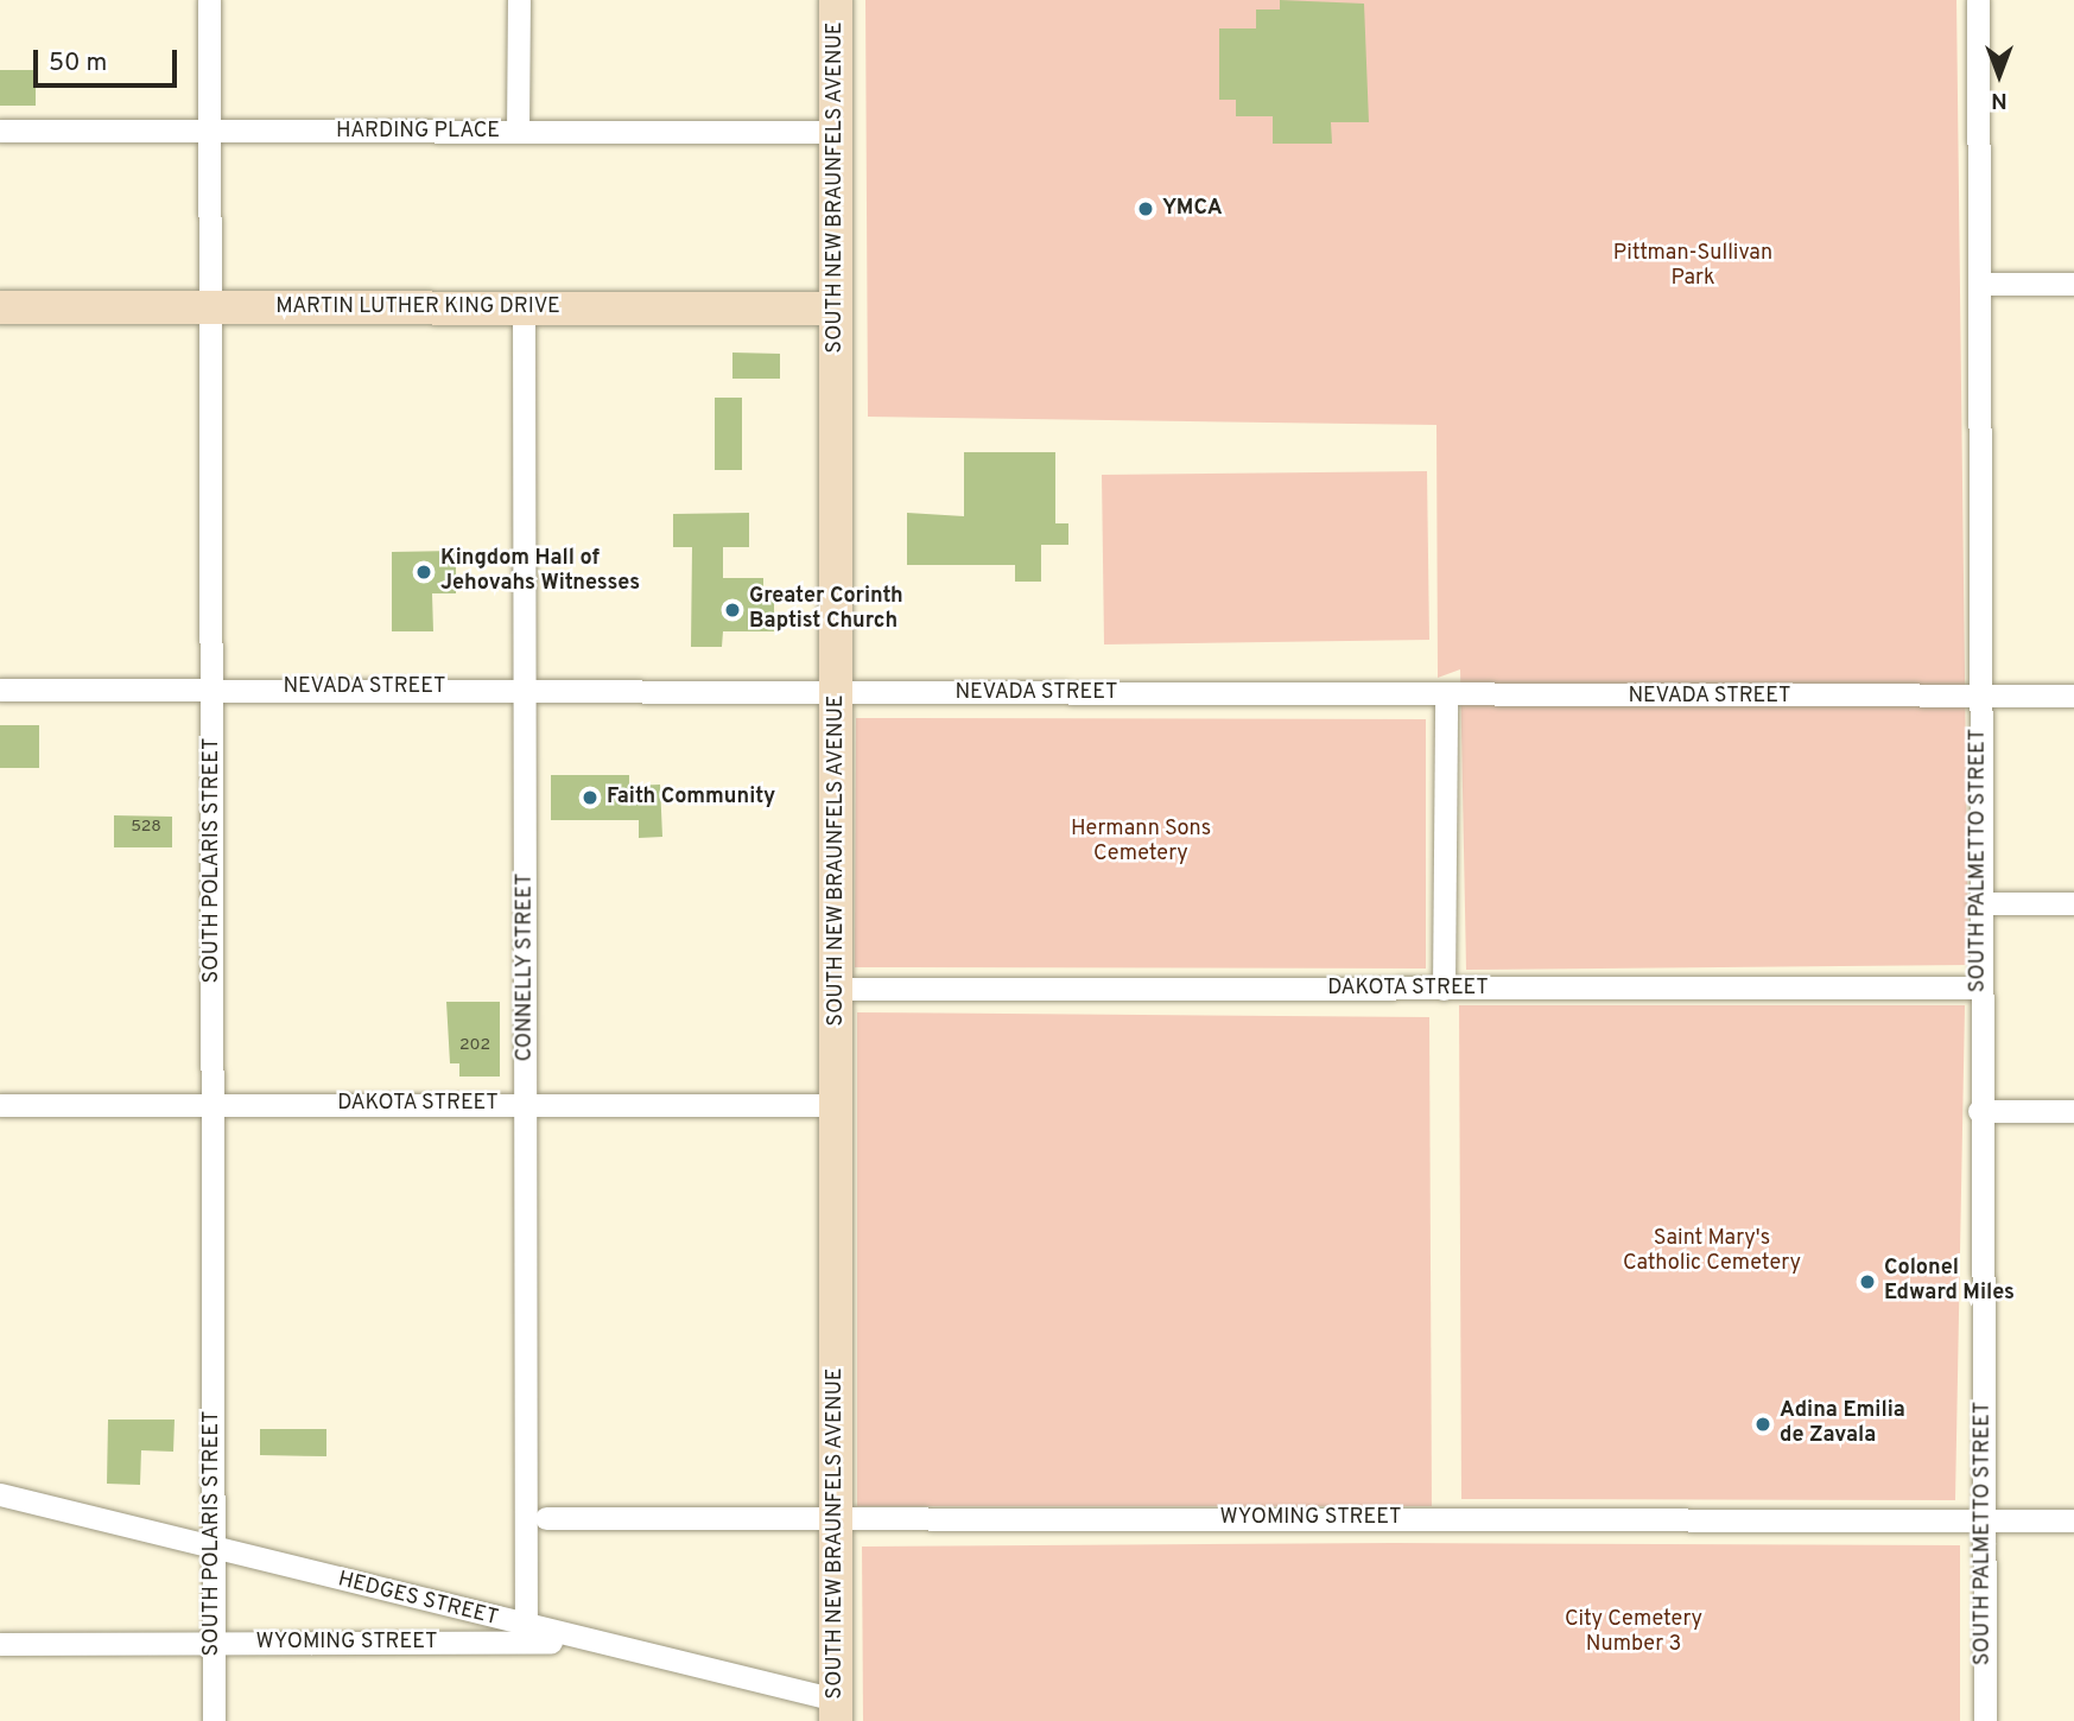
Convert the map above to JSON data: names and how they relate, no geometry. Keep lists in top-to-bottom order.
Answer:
{
  "streets": {
    "main road": ["SOUTH NEW BRAUNFELS AVENUE", "MARTIN LUTHER KING DRIVE"],
    "street": [
      "HARDING PLACE",
      "NEVADA STREET",
      "SOUTH POLARIS STREET",
      "SOUTH PALMETTO STREET",
      "CONNELLY STREET",
      "DAKOTA STREET",
      "WYOMING STREET",
      "HEDGES STREET"
    ]
  },
  "crossings": [
    ["HARDING PLACE", "SOUTH NEW BRAUNFELS AVENUE"],
    ["HARDING PLACE", "SOUTH POLARIS STREET"],
    ["SOUTH NEW BRAUNFELS AVENUE", "MARTIN LUTHER KING DRIVE"],
    ["SOUTH NEW BRAUNFELS AVENUE", "NEVADA STREET"],
    ["SOUTH NEW BRAUNFELS AVENUE", "DAKOTA STREET"],
    ["SOUTH NEW BRAUNFELS AVENUE", "WYOMING STREET"],
    ["SOUTH NEW BRAUNFELS AVENUE", "HEDGES STREET"],
    ["MARTIN LUTHER KING DRIVE", "SOUTH POLARIS STREET"],
    ["MARTIN LUTHER KING DRIVE", "CONNELLY STREET"],
    ["NEVADA STREET", "SOUTH POLARIS STREET"],
    ["NEVADA STREET", "SOUTH PALMETTO STREET"],
    ["NEVADA STREET", "CONNELLY STREET"],
    ["SOUTH POLARIS STREET", "DAKOTA STREET"],
    ["SOUTH POLARIS STREET", "WYOMING STREET"],
    ["SOUTH POLARIS STREET", "HEDGES STREET"],
    ["SOUTH PALMETTO STREET", "DAKOTA STREET"],
    ["SOUTH PALMETTO STREET", "WYOMING STREET"],
    ["CONNELLY STREET", "DAKOTA STREET"],
    ["CONNELLY STREET", "HEDGES STREET"],
    ["WYOMING STREET", "HEDGES STREET"]
  ],
  "parks": [
    "Pittman-Sullivan Park",
    "Hermann Sons Cemetery",
    "Saint Mary's Catholic Cemetery",
    "City Cemetery Number 3"
  ],
  "places": [
    "YMCA",
    "Kingdom Hall of Jehovahs Witnesses",
    "Greater Corinth Baptist Church",
    "Faith Community",
    "Colonel Edward Miles",
    "Adina Emilia de Zavala"
  ],
  "house_numbers": ["528", "202"],
  "scale_bar": "50 m",
  "north": "bottom"
}
